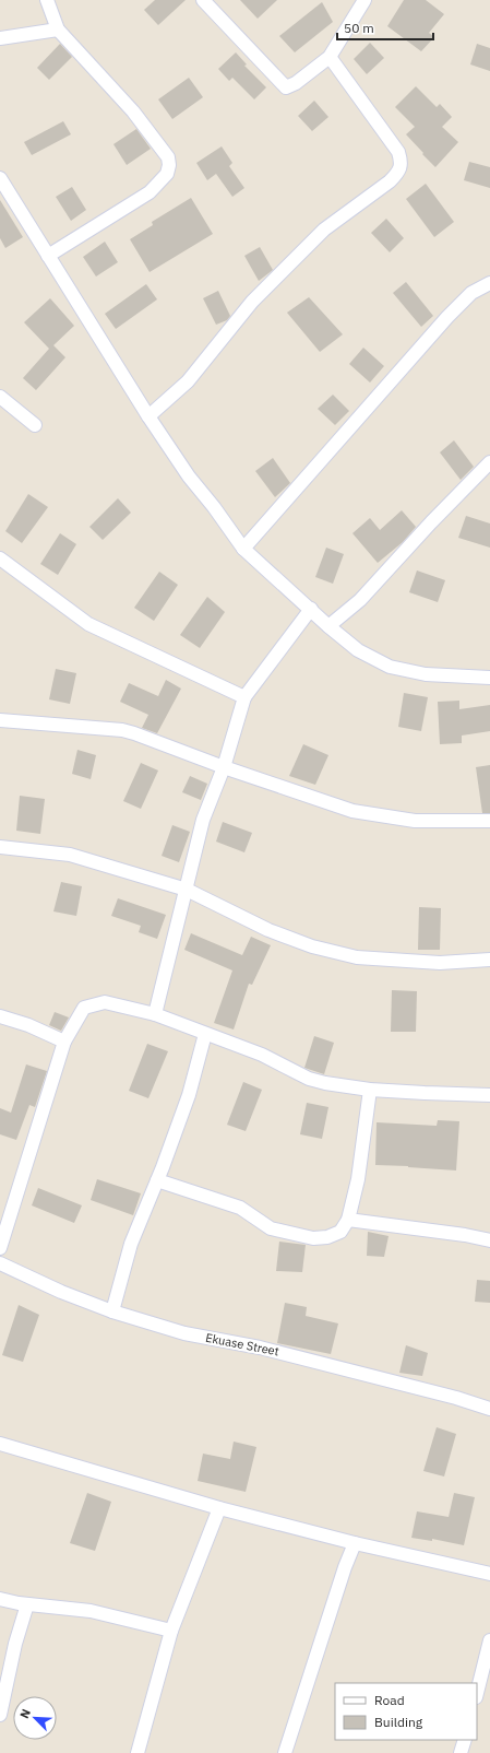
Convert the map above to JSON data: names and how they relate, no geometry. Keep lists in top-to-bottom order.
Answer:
{
  "streets": {
    "street": ["Ekuase Street"]
  },
  "legend": ["Road", "Building"],
  "scale_bar": "50 m",
  "north": "top left"
}
